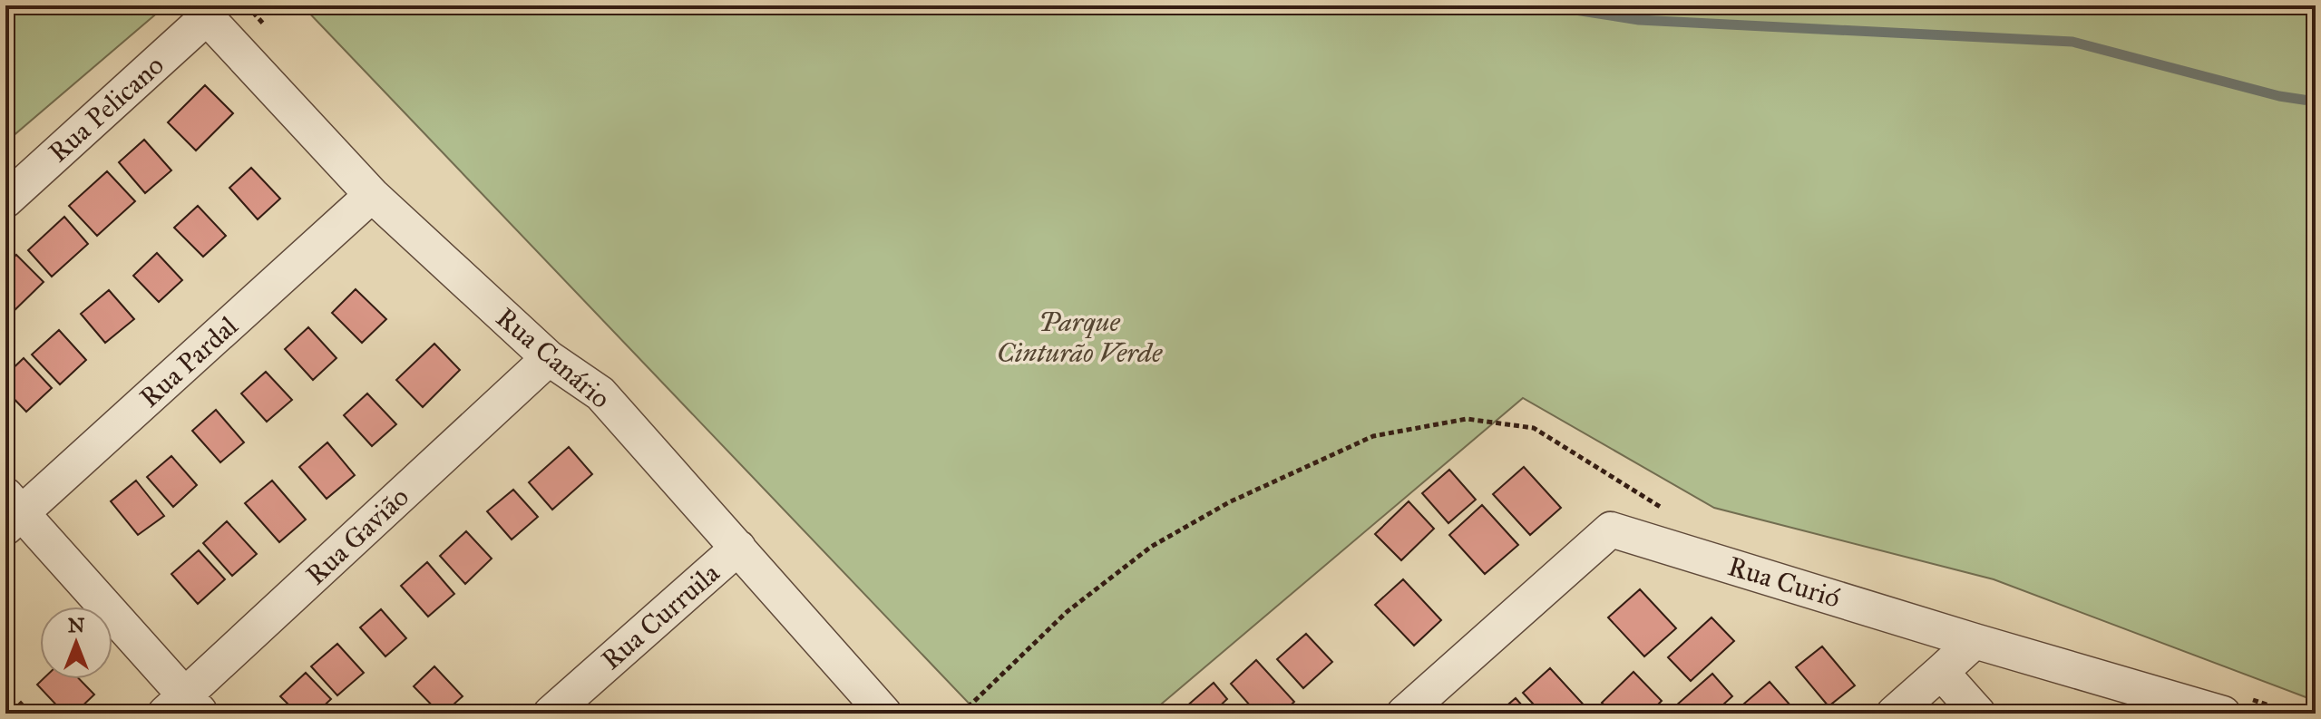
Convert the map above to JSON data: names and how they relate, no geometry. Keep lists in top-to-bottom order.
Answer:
{
  "streets": {
    "street": [
      "Rua Pelicano",
      "Rua Canário",
      "Rua Pardal",
      "Rua Gavião",
      "Rua Curió",
      "Rua Curruila"
    ]
  },
  "crossings": [
    ["Rua Pelicano", "Rua Canário"],
    ["Rua Canário", "Rua Pardal"],
    ["Rua Canário", "Rua Gavião"],
    ["Rua Canário", "Rua Curruila"]
  ],
  "parks": ["Parque Cinturão Verde"],
  "north": "top"
}
